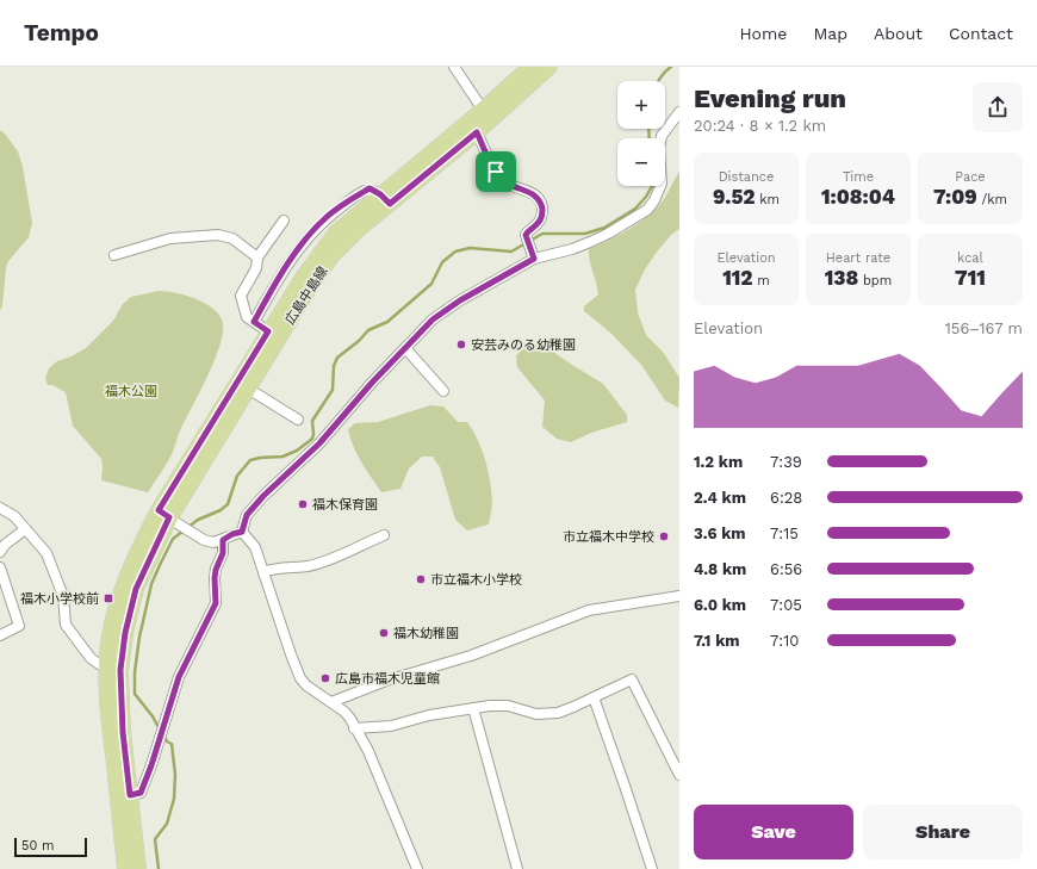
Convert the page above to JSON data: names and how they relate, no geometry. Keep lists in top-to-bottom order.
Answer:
{
  "streets": {
    "main road": ["広島中島線"]
  },
  "parks": ["福木公園"],
  "places": {
    "other": [
      "安芸みのる幼稚園",
      "福木保育園",
      "市立福木中学校",
      "市立福木小学校",
      "福木幼稚園",
      "広島市福木児童館"
    ],
    "transit": ["福木小学校前"]
  },
  "scale_bar": "50 m",
  "page": {
    "header": "Tempo",
    "nav": [
      "Home",
      "Map",
      "About",
      "Contact"
    ],
    "heading": ["Evening run", "20:24 · 8 × 1.2 km"],
    "map_buttons": ["+", "−"],
    "stats": [
      ["Distance", "9.52 km"],
      ["Time", "1:08:04"],
      ["Pace", "7:09 /km"],
      ["Elevation", "112 m"],
      ["Heart rate", "138 bpm"],
      ["kcal", "711"]
    ],
    "chart": ["Elevation", "156–167 m"],
    "list": [
      {
        "name": "1.2 km",
        "note": "7:39"
      },
      {
        "name": "2.4 km",
        "note": "6:28"
      },
      {
        "name": "3.6 km",
        "note": "7:15"
      },
      {
        "name": "4.8 km",
        "note": "6:56"
      },
      {
        "name": "6.0 km",
        "note": "7:05"
      },
      {
        "name": "7.1 km",
        "note": "7:10"
      }
    ],
    "buttons": ["Save", "Share"],
    "scale": "50 m"
  }
}
